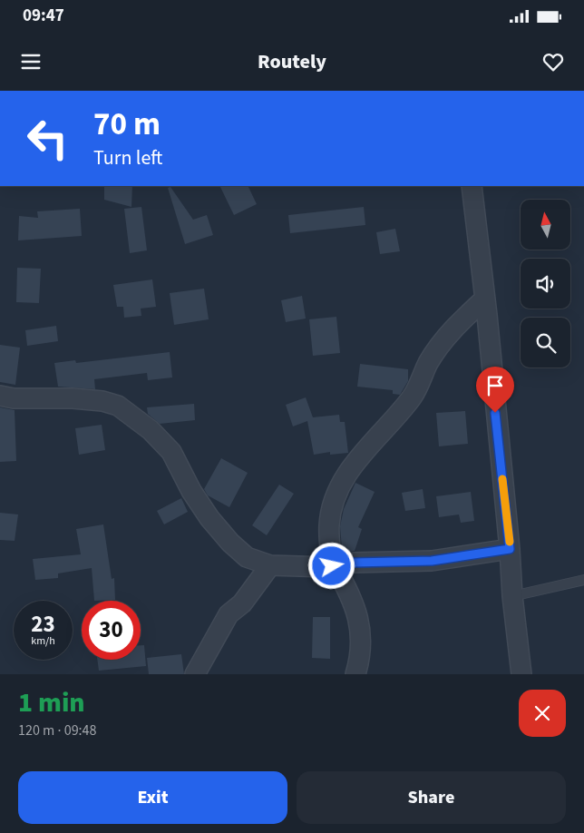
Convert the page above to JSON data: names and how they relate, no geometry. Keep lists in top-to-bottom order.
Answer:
{
  "north": "top",
  "page": {
    "status": "09:47",
    "header": "Routely",
    "turn": ["70 m", "Turn left"],
    "speed": "23 km/h",
    "limit": "30",
    "heading": ["1 min", "120 m · 09:48"],
    "buttons": ["Exit", "Share"]
  }
}
